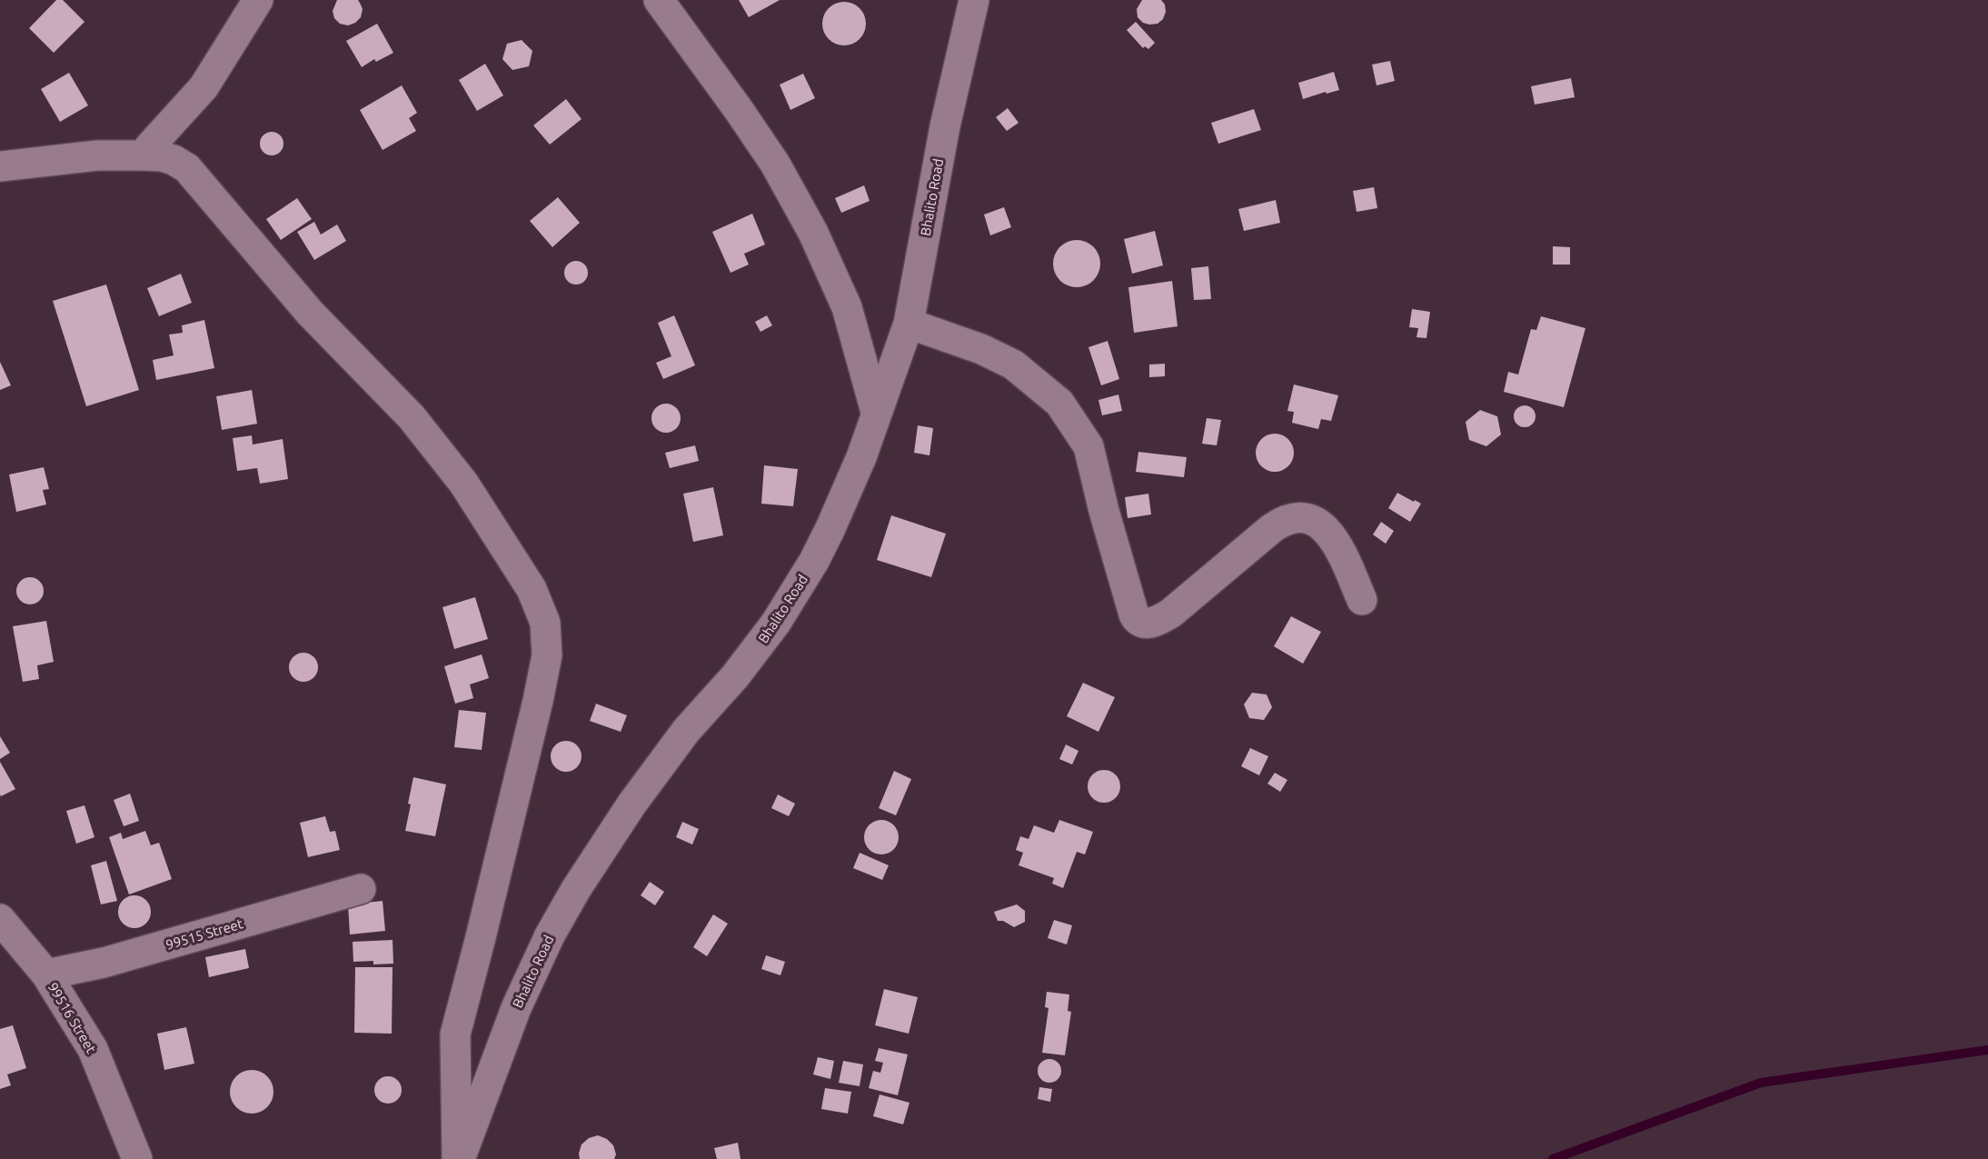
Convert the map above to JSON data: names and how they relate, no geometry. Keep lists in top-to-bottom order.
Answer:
{
  "streets": {
    "street": ["Bhalito Road", "99515 Street", "99516 Street"]
  },
  "crossings": [
    ["99515 Street", "99516 Street"]
  ]
}
